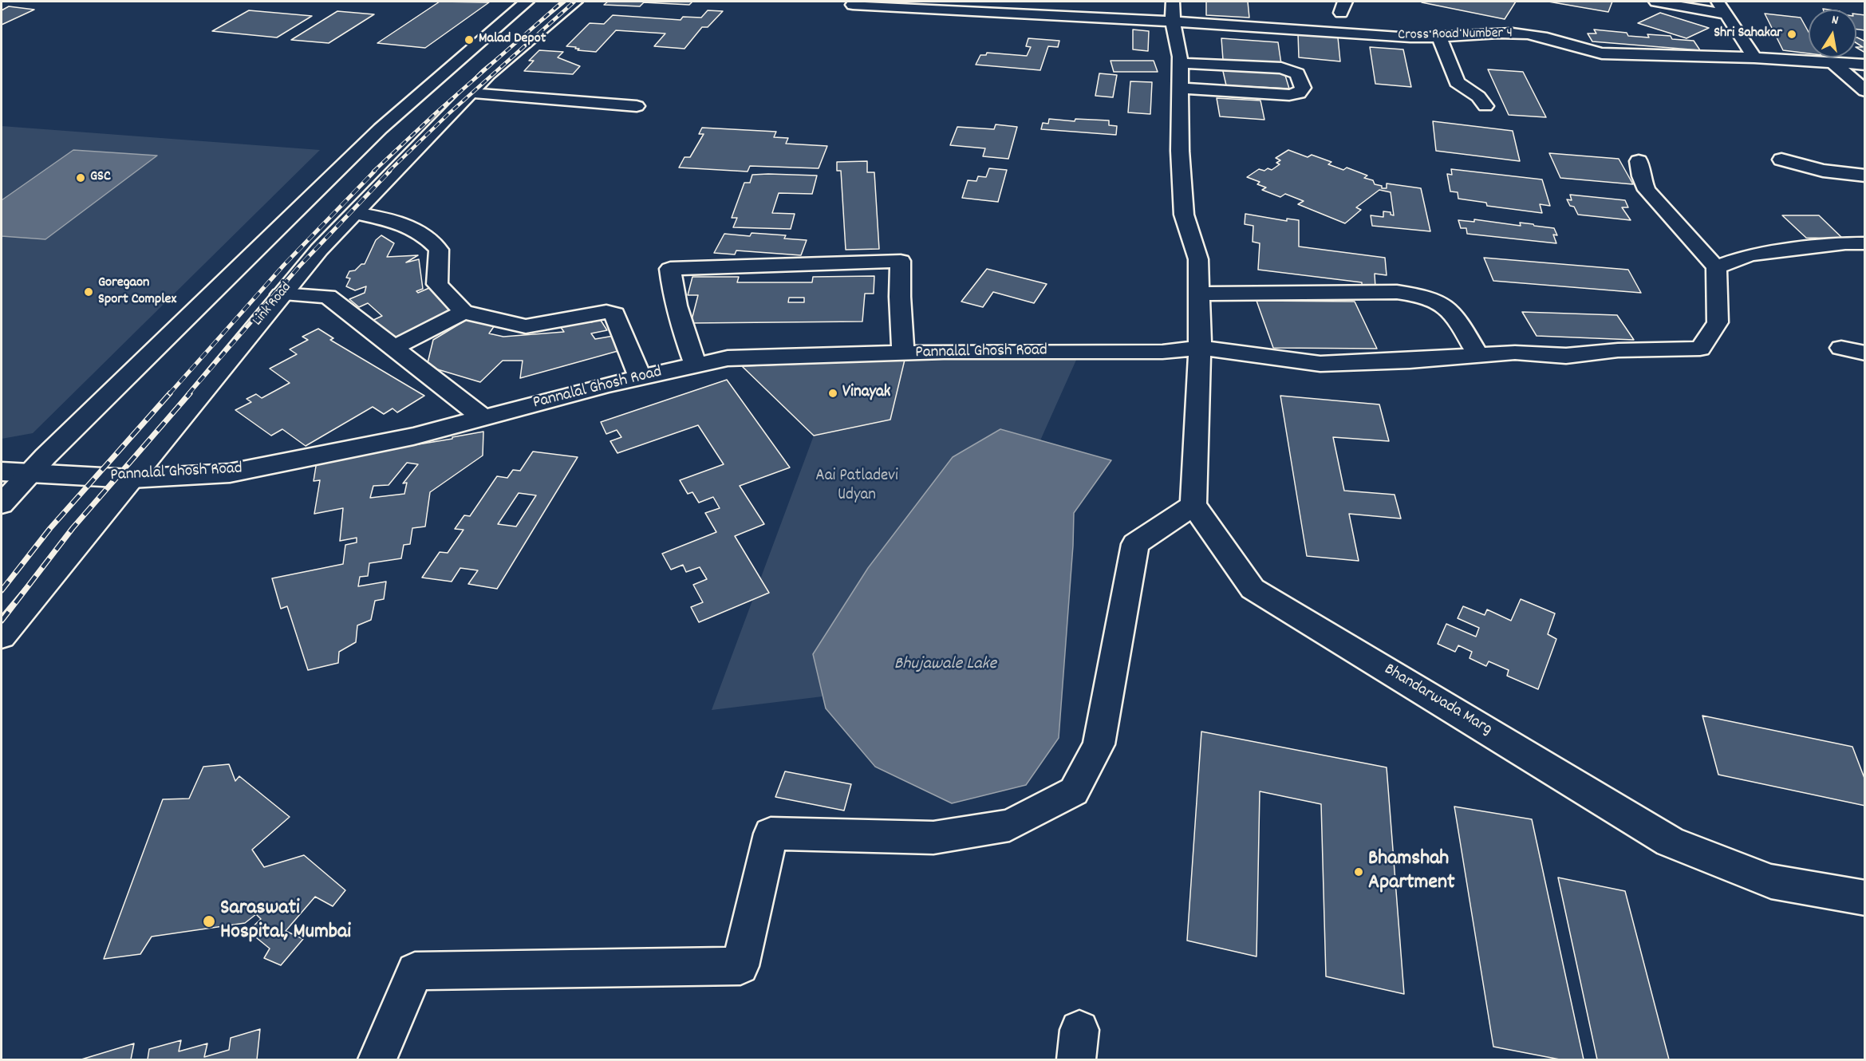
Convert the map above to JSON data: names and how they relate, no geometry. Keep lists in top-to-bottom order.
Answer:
{
  "streets": {
    "street": [
      "Cross Road Number 4",
      "Link Road",
      "Pannalal Ghosh Road",
      "Bhandarwada Marg"
    ]
  },
  "crossings": [
    ["Link Road", "Pannalal Ghosh Road"]
  ],
  "water": ["Bhujawale Lake"],
  "parks": ["Aai Patladevi Udyan"],
  "places": [
    "Shri Sahakar",
    "Malad Depot",
    "GSC",
    "Goregaon Sport Complex",
    "Vinayak",
    "Bhamshah Apartment",
    "Saraswati Hospital, Mumbai"
  ],
  "north": "top"
}
